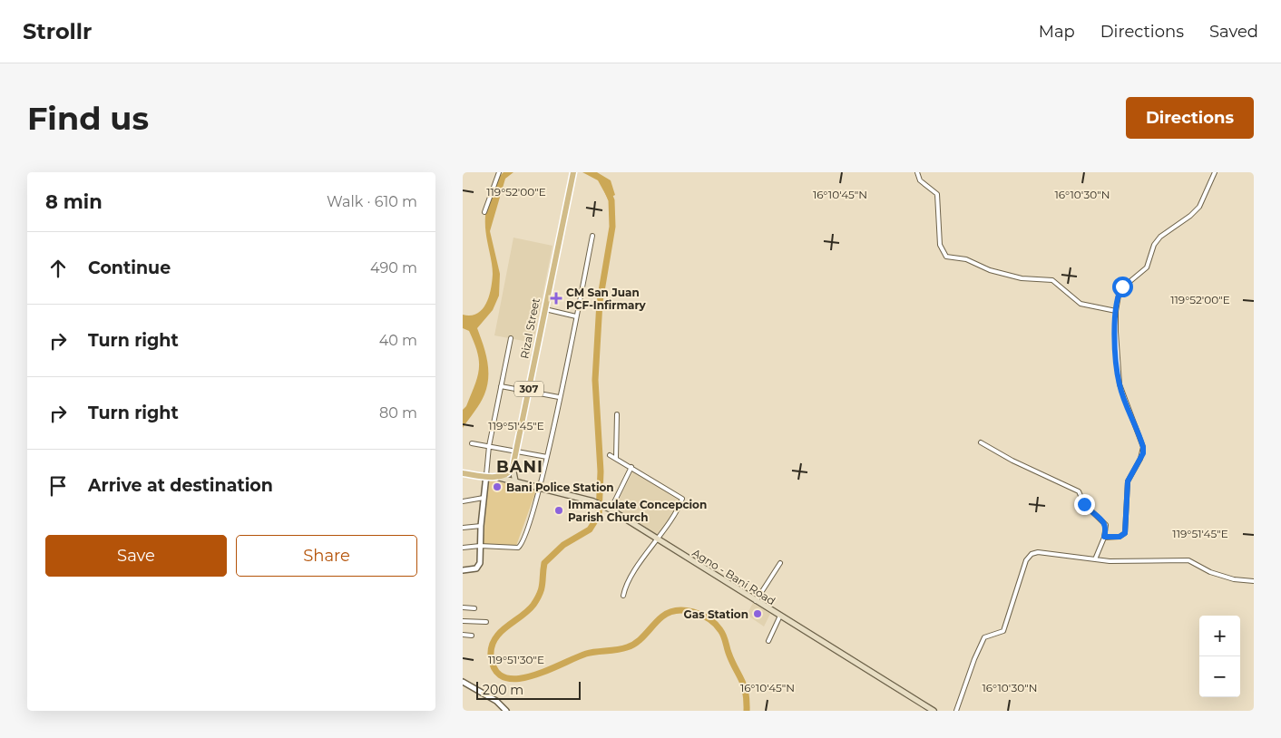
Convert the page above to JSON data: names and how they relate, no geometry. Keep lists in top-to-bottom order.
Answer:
{
  "streets": {
    "main road": ["Rizal Street", "307", "Agno - Bani Road"]
  },
  "districts": ["BANI"],
  "places": {
    "health": ["CM San Juan PCF-Infirmary"],
    "other": ["Bani Police Station", "Immaculate Concepcion Parish Church", "Gas Station"]
  },
  "scale_bar": "200 m",
  "page": {
    "header": "Strollr",
    "nav": ["Map", "Directions", "Saved"],
    "buttons": [
      "Directions",
      ["Save", "Share"]
    ],
    "title": "Find us",
    "heading": ["8 min", "Walk · 610 m"],
    "list": [
      ["Continue", "490 m"],
      ["Turn right", "40 m"],
      ["Turn right", "80 m"],
      "Arrive at destination"
    ],
    "map_buttons": ["+", "−"],
    "scale": "200 m"
  },
  "coordinates": [
    "119°52'00\"E",
    "16°10'45\"N",
    "16°10'30\"N",
    "119°51'45\"E",
    "119°51'30\"E"
  ]
}
